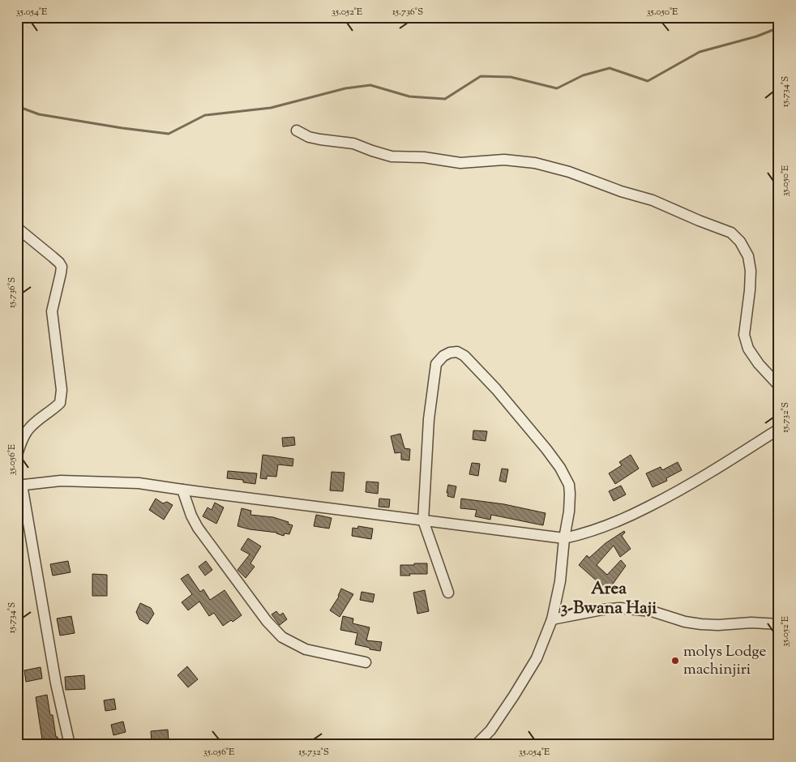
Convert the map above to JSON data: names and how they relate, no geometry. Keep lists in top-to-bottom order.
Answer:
{
  "districts": ["Area 3-Bwana Haji"],
  "places": ["molys Lodge machinjiri"],
  "coordinates": [
    "35.054°E",
    "35.052°E",
    "15.736°S",
    "35.050°E",
    "15.734°S",
    "15.732°S",
    "35.056°E"
  ]
}
